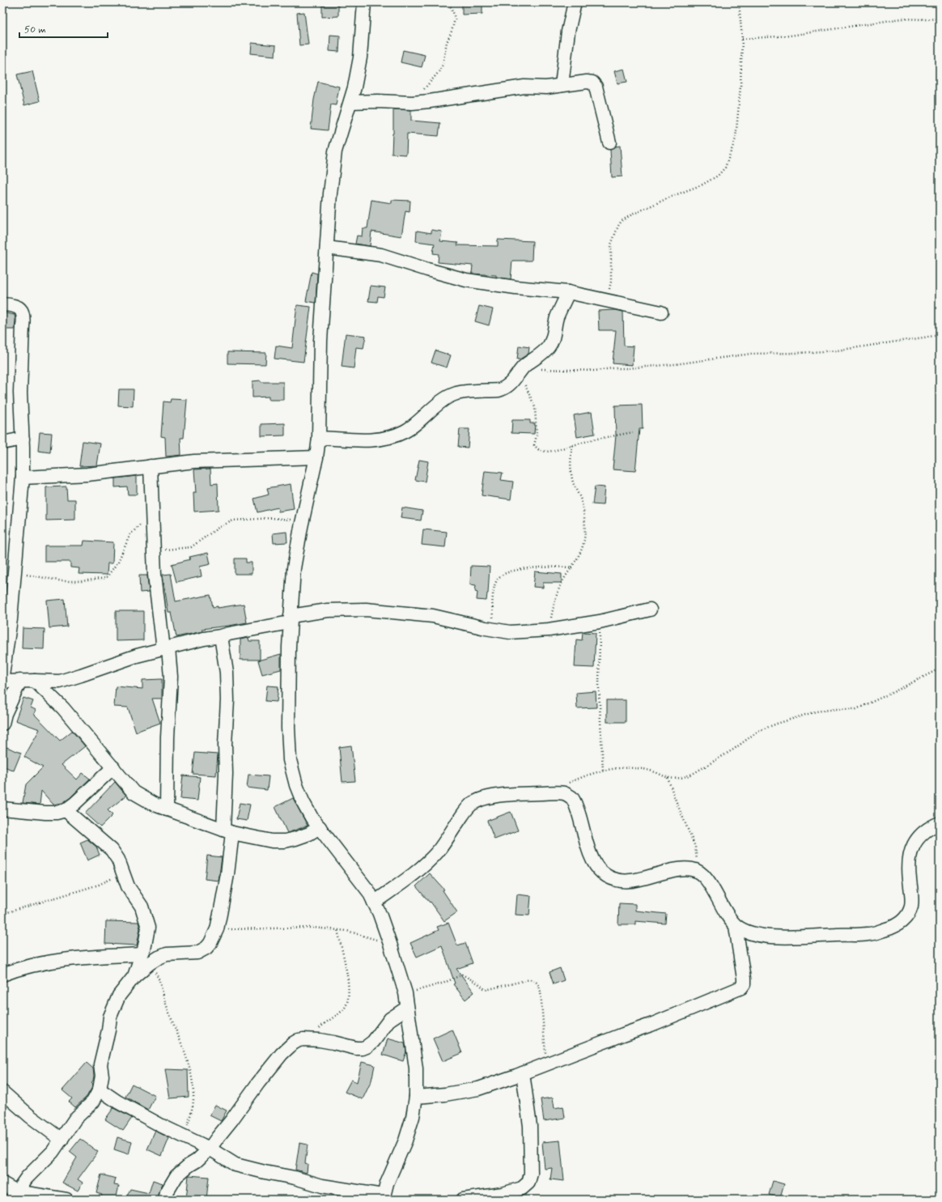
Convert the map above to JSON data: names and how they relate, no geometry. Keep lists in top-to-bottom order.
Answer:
{
  "scale_bar": "50 m"
}
